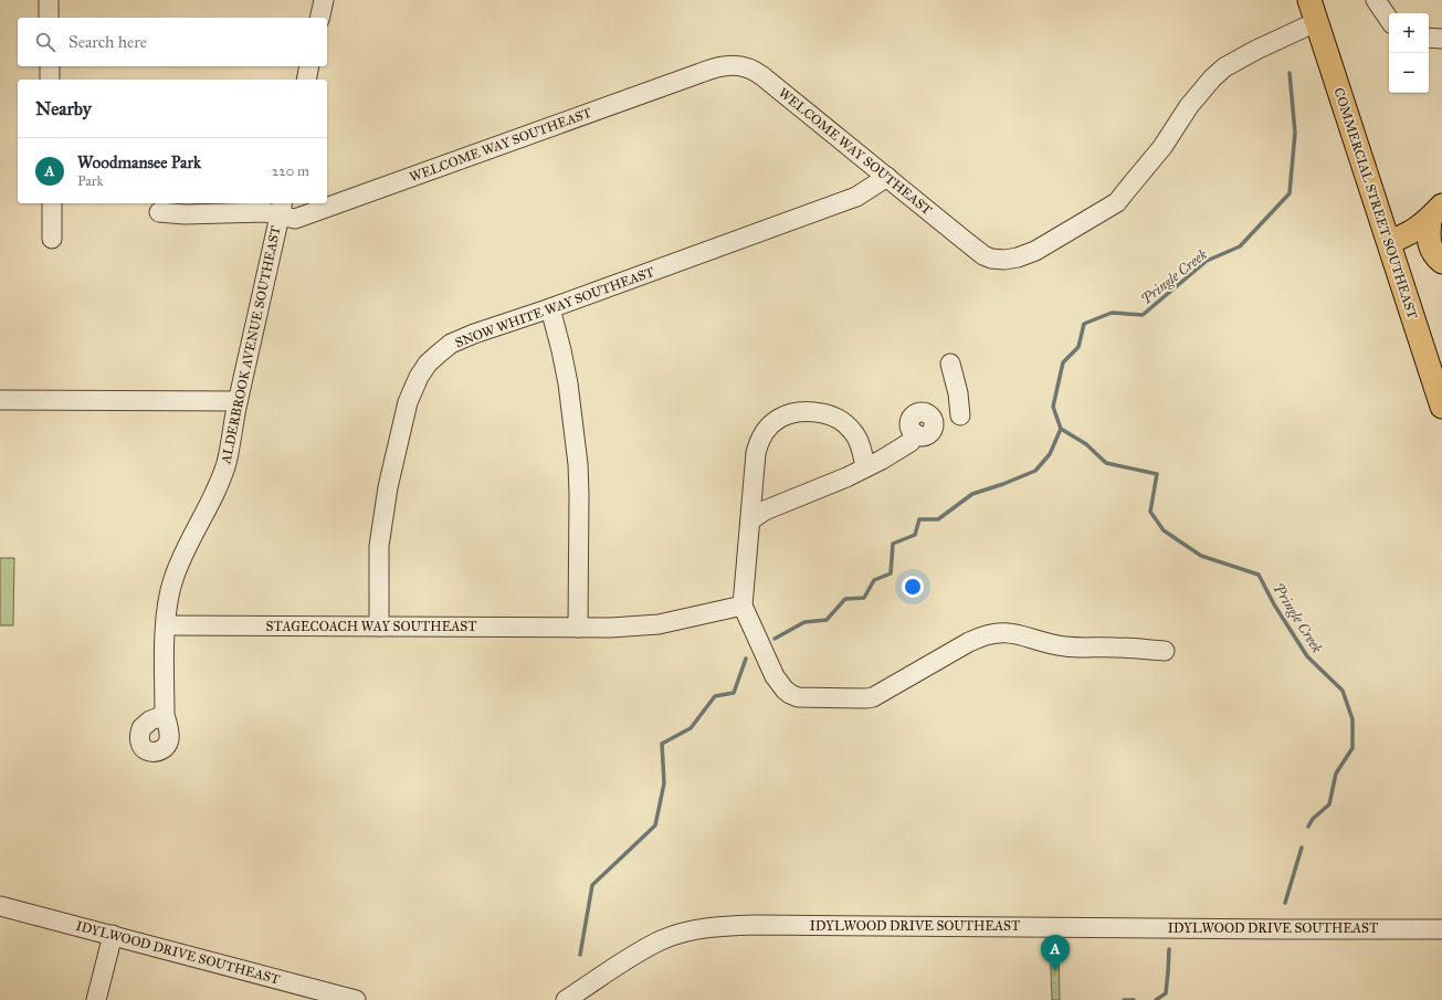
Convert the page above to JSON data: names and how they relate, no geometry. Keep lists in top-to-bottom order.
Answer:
{
  "streets": {
    "main road": ["COMMERCIAL STREET SOUTHEAST"],
    "street": [
      "WELCOME WAY SOUTHEAST",
      "SNOW WHITE WAY SOUTHEAST",
      "ALDERBROOK AVENUE SOUTHEAST",
      "STAGECOACH WAY SOUTHEAST",
      "IDYLWOOD DRIVE SOUTHEAST"
    ]
  },
  "crossings": [
    ["WELCOME WAY SOUTHEAST", "COMMERCIAL STREET SOUTHEAST"],
    ["WELCOME WAY SOUTHEAST", "SNOW WHITE WAY SOUTHEAST"],
    ["WELCOME WAY SOUTHEAST", "ALDERBROOK AVENUE SOUTHEAST"],
    ["SNOW WHITE WAY SOUTHEAST", "STAGECOACH WAY SOUTHEAST"],
    ["ALDERBROOK AVENUE SOUTHEAST", "STAGECOACH WAY SOUTHEAST"]
  ],
  "water": ["Pringle Creek"],
  "page": {
    "map_buttons": ["+", "−"],
    "search": "Search here",
    "heading": "Nearby",
    "list": [
      {
        "mark": "A",
        "name": "Woodmansee Park",
        "note": "Park",
        "value": "220 m"
      }
    ],
    "pins": "A"
  }
}
